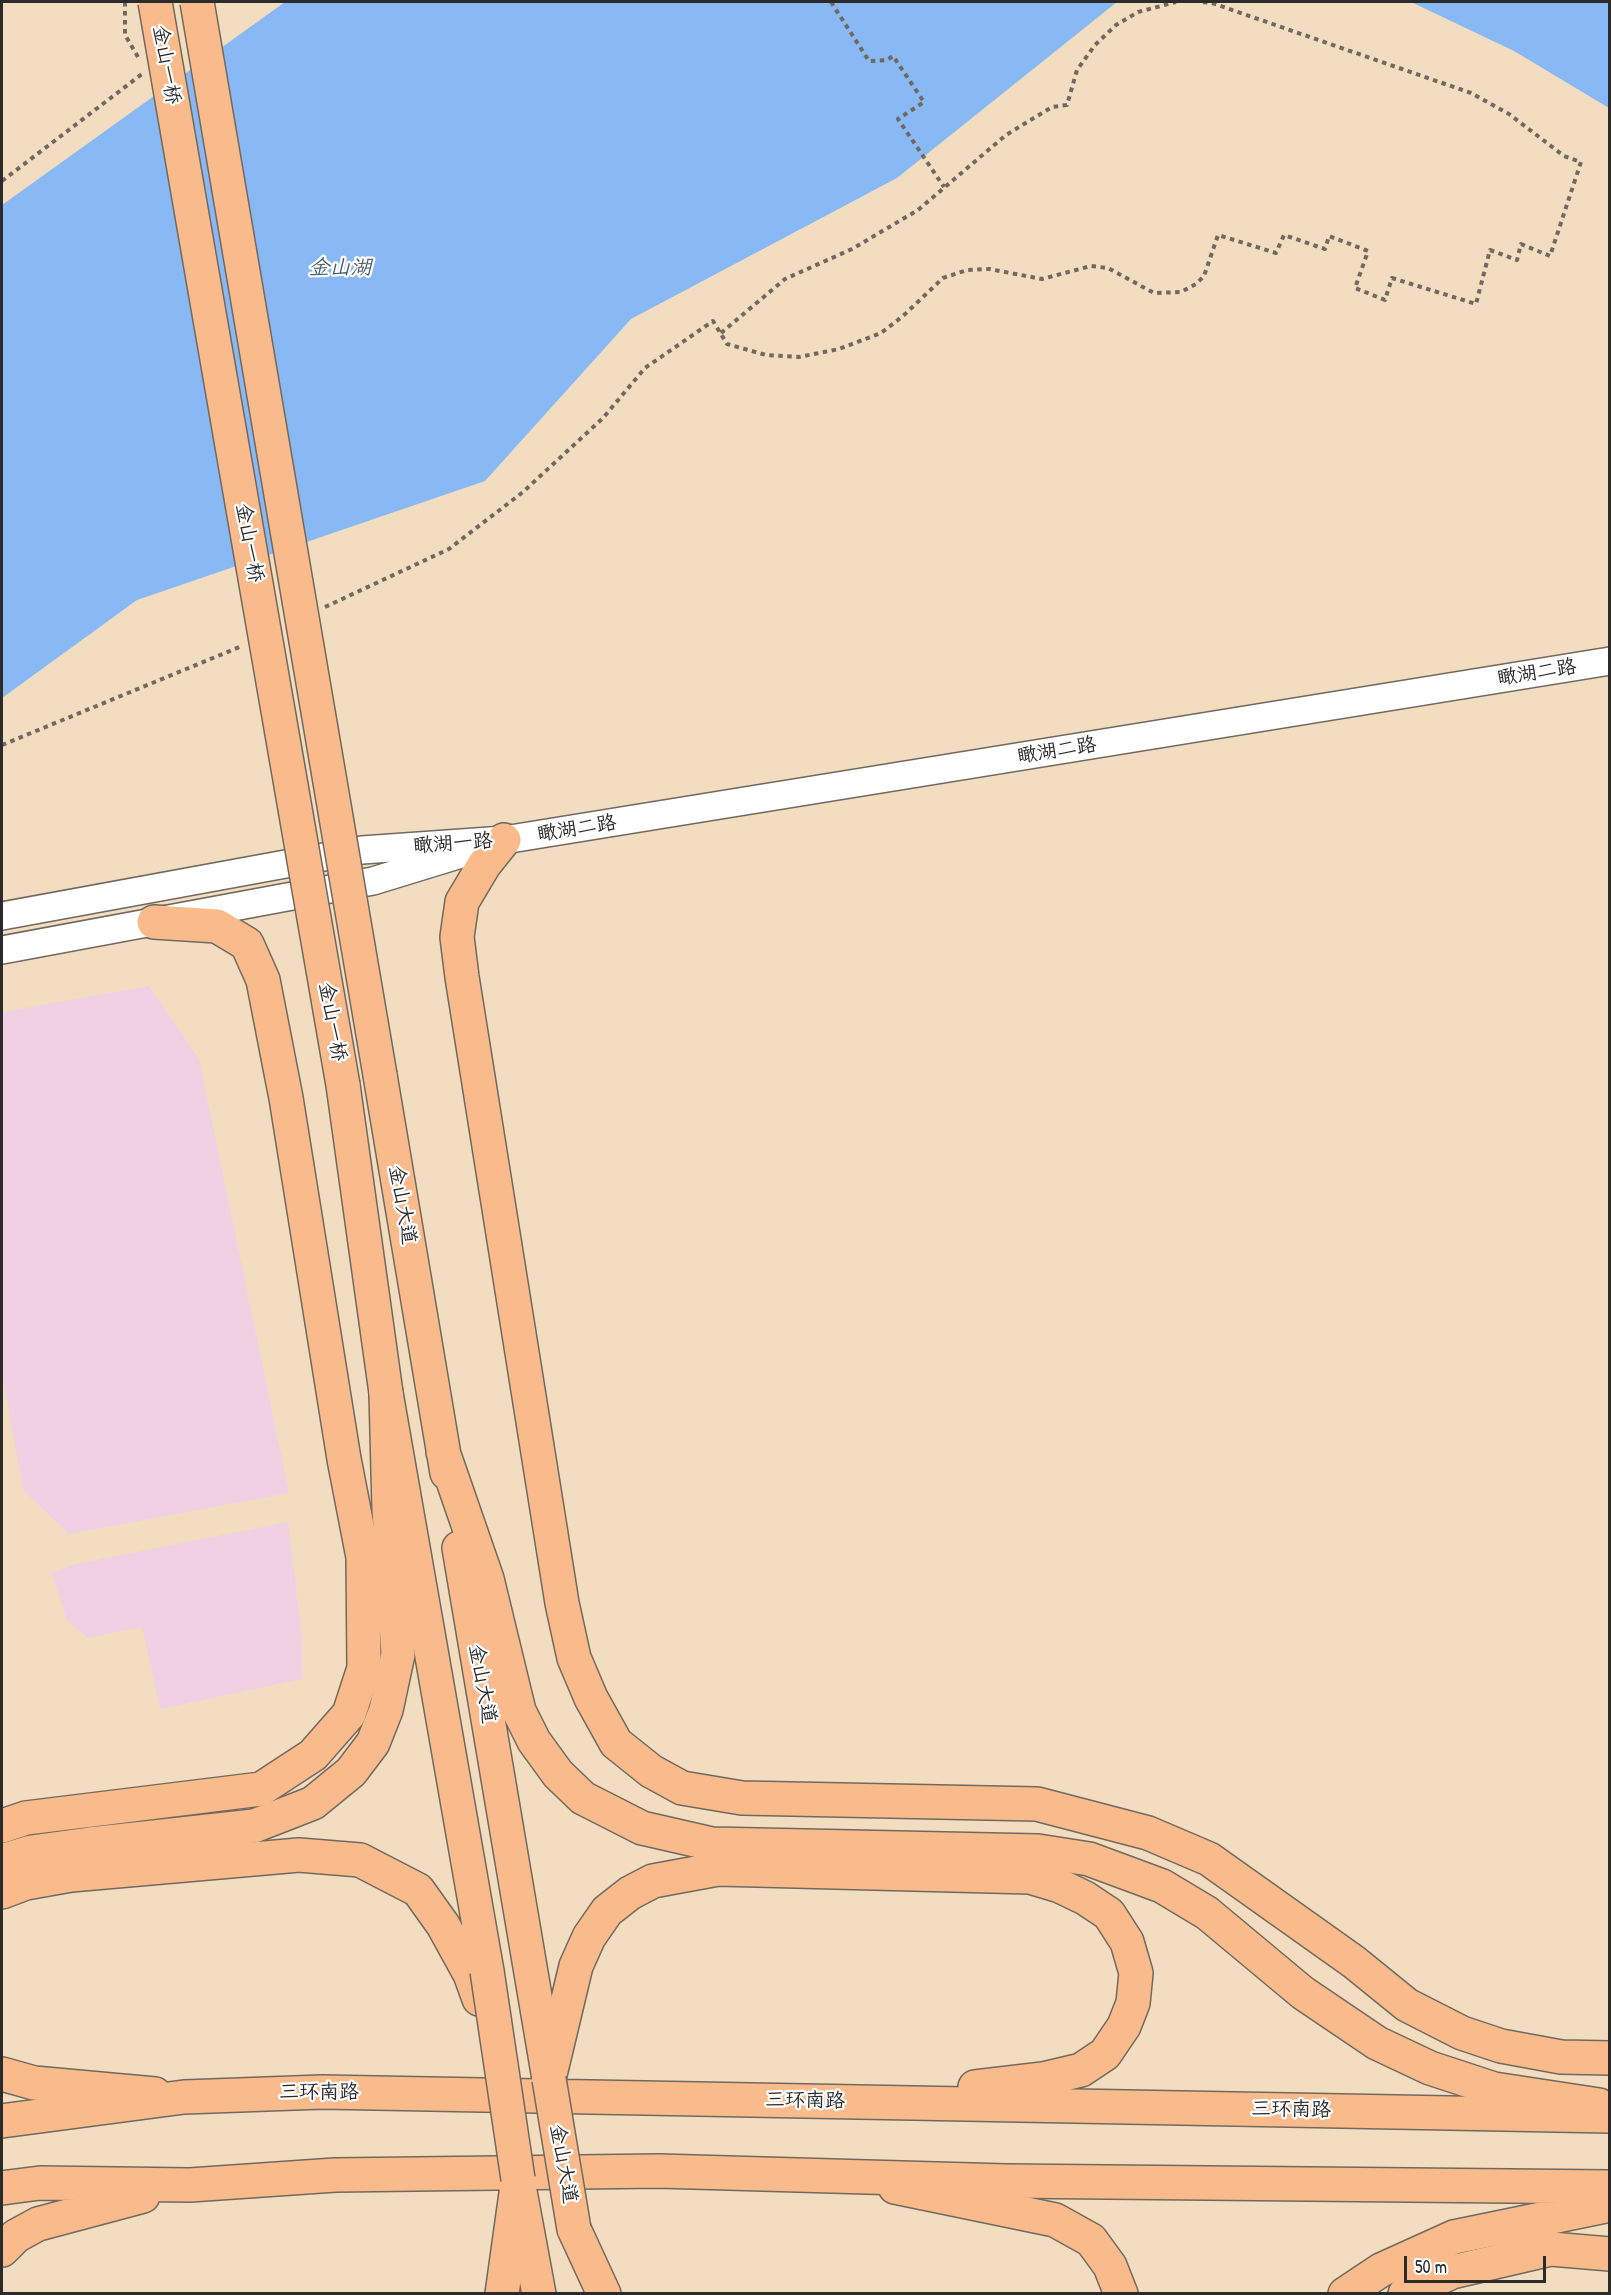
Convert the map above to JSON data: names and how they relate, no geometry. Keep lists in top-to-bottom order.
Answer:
{
  "streets": {
    "main road": ["金山一桥", "金山大道", "三环南路"],
    "street": ["瞰湖二路", "瞰湖一路"]
  },
  "crossings": [
    ["金山一桥", "金山大道"],
    ["瞰湖二路", "瞰湖一路"]
  ],
  "water": ["金山湖"],
  "scale_bar": "50 m"
}
